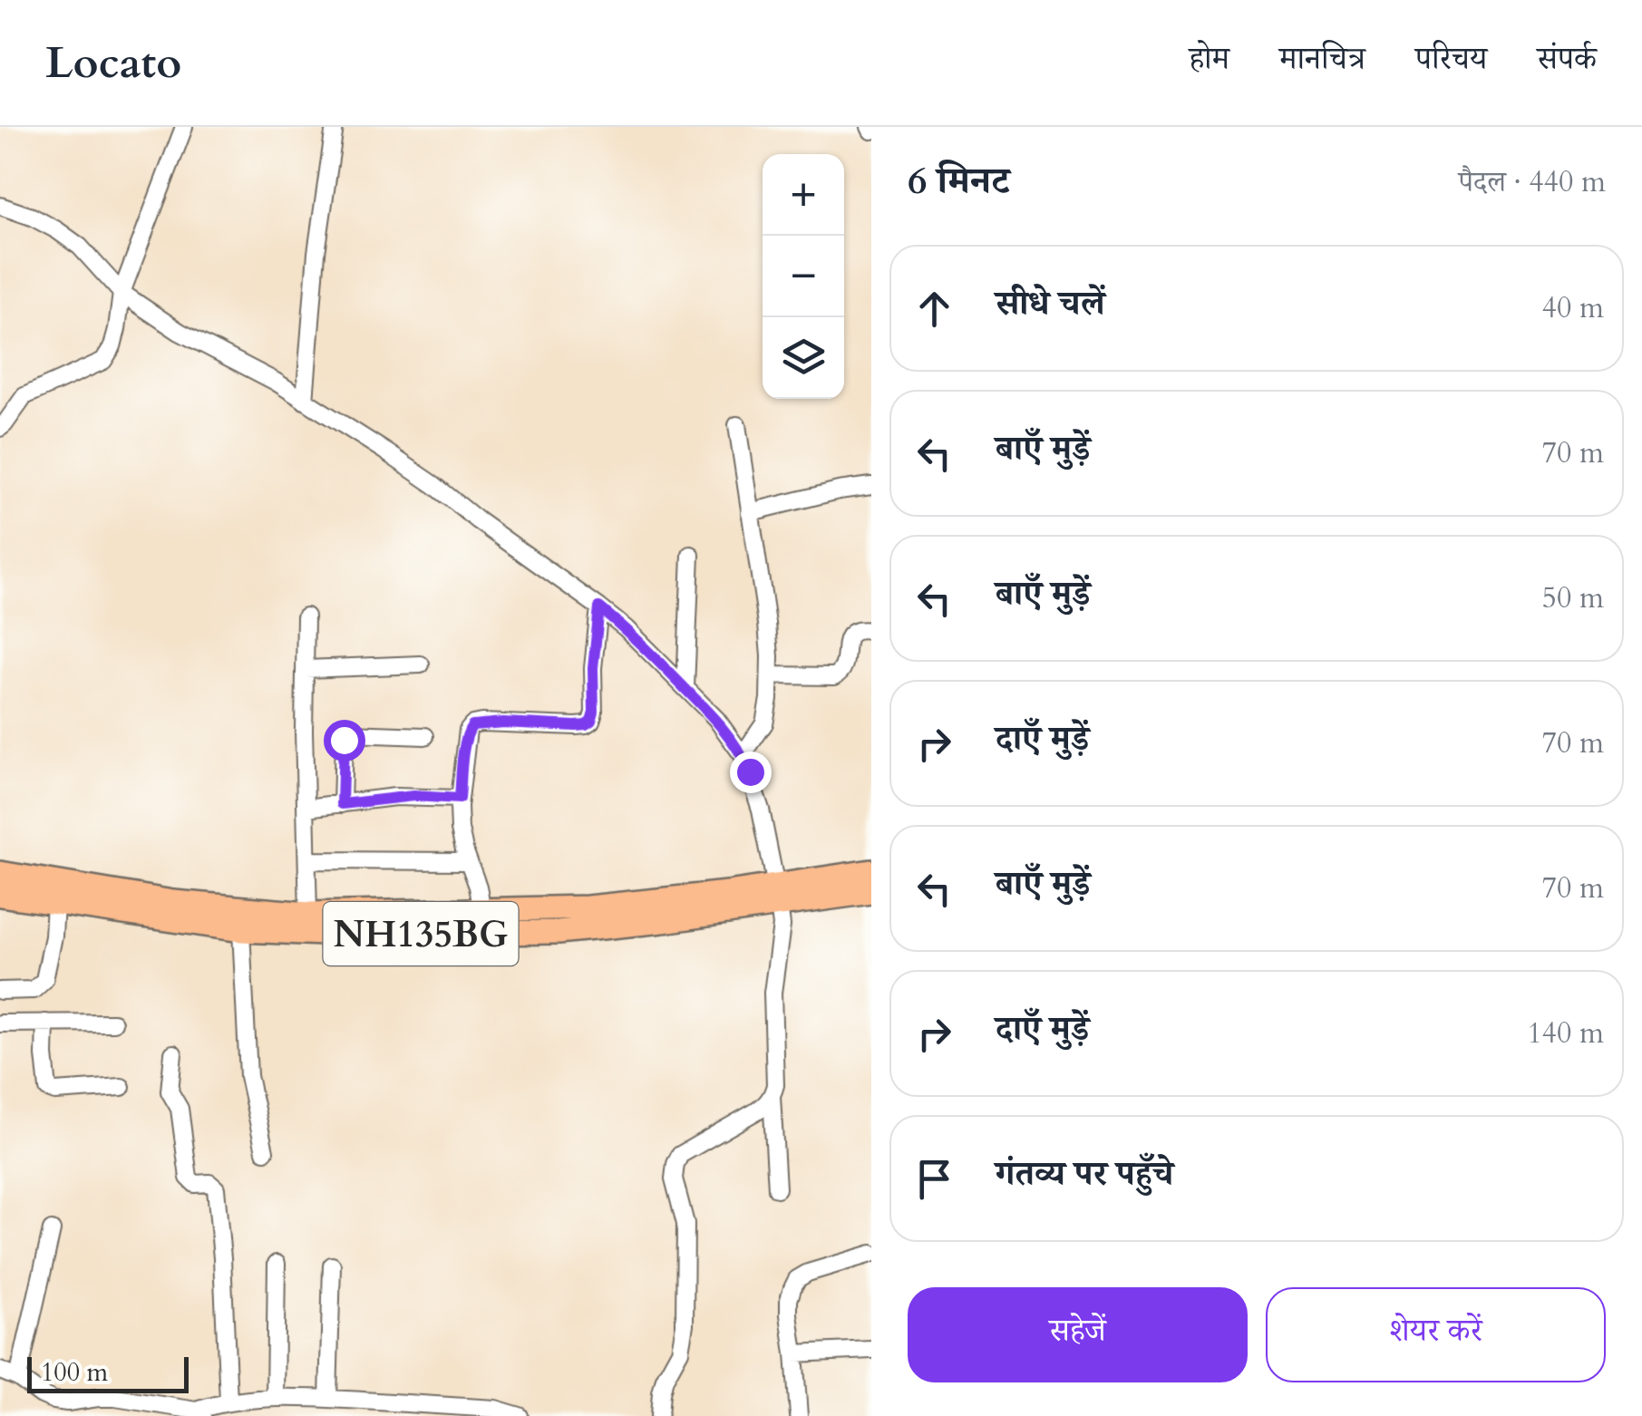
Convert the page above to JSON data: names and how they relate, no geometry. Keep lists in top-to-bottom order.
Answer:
{
  "streets": {
    "highway": ["NH135BG"]
  },
  "scale_bar": "100 m",
  "page": {
    "header": "Locato",
    "nav": [
      "होम",
      "मानचित्र",
      "परिचय",
      "संपर्क"
    ],
    "heading": ["6 मिनट", "पैदल · 440 m"],
    "map_buttons": ["+", "−"],
    "list": [
      ["सीधे चलें", "40 m"],
      ["बाएँ मुड़ें", "70 m"],
      ["बाएँ मुड़ें", "50 m"],
      ["दाएँ मुड़ें", "70 m"],
      ["बाएँ मुड़ें", "70 m"],
      ["दाएँ मुड़ें", "140 m"],
      "गंतव्य पर पहुँचे"
    ],
    "buttons": ["सहेजें", "शेयर करें"],
    "scale": "100 m"
  }
}
